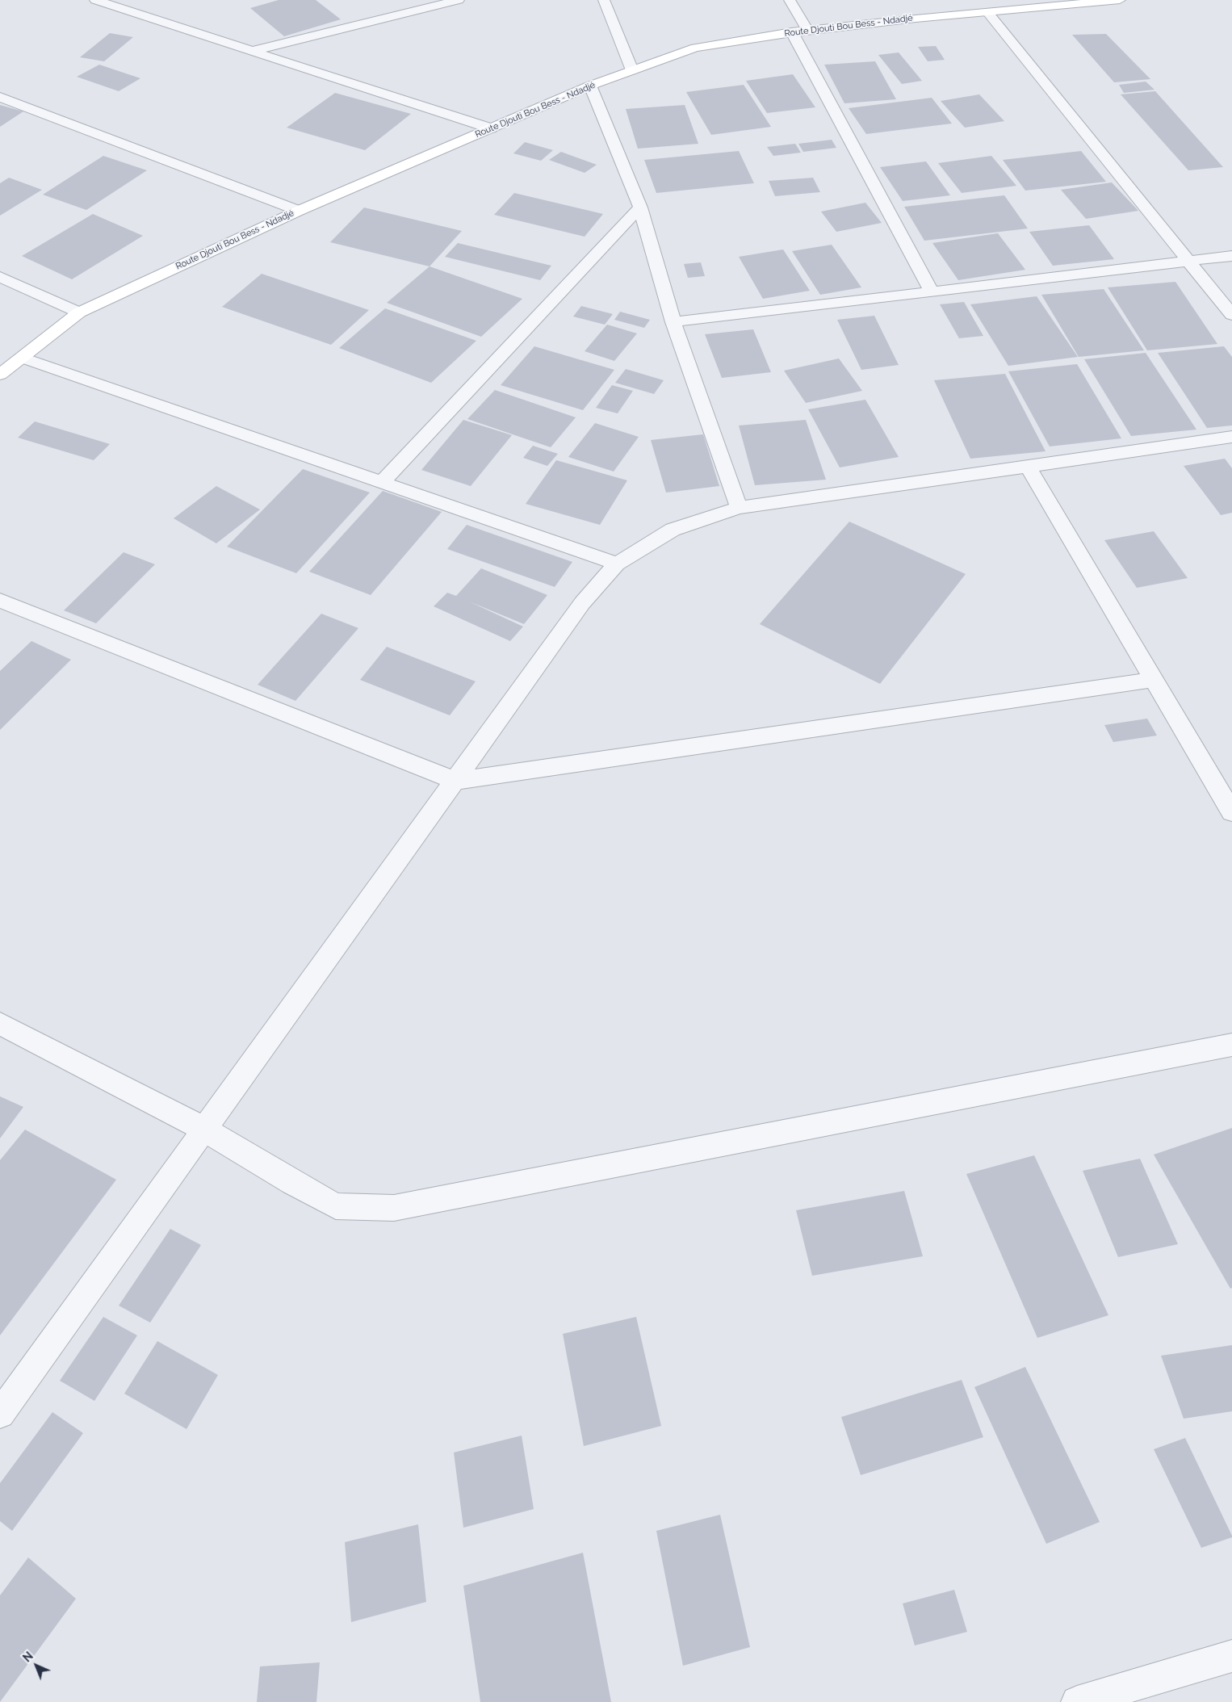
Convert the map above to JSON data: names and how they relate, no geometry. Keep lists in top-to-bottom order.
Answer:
{
  "streets": {
    "main road": ["Route Djouti Bou Bess - Ndadjé"]
  },
  "north": "top left"
}
